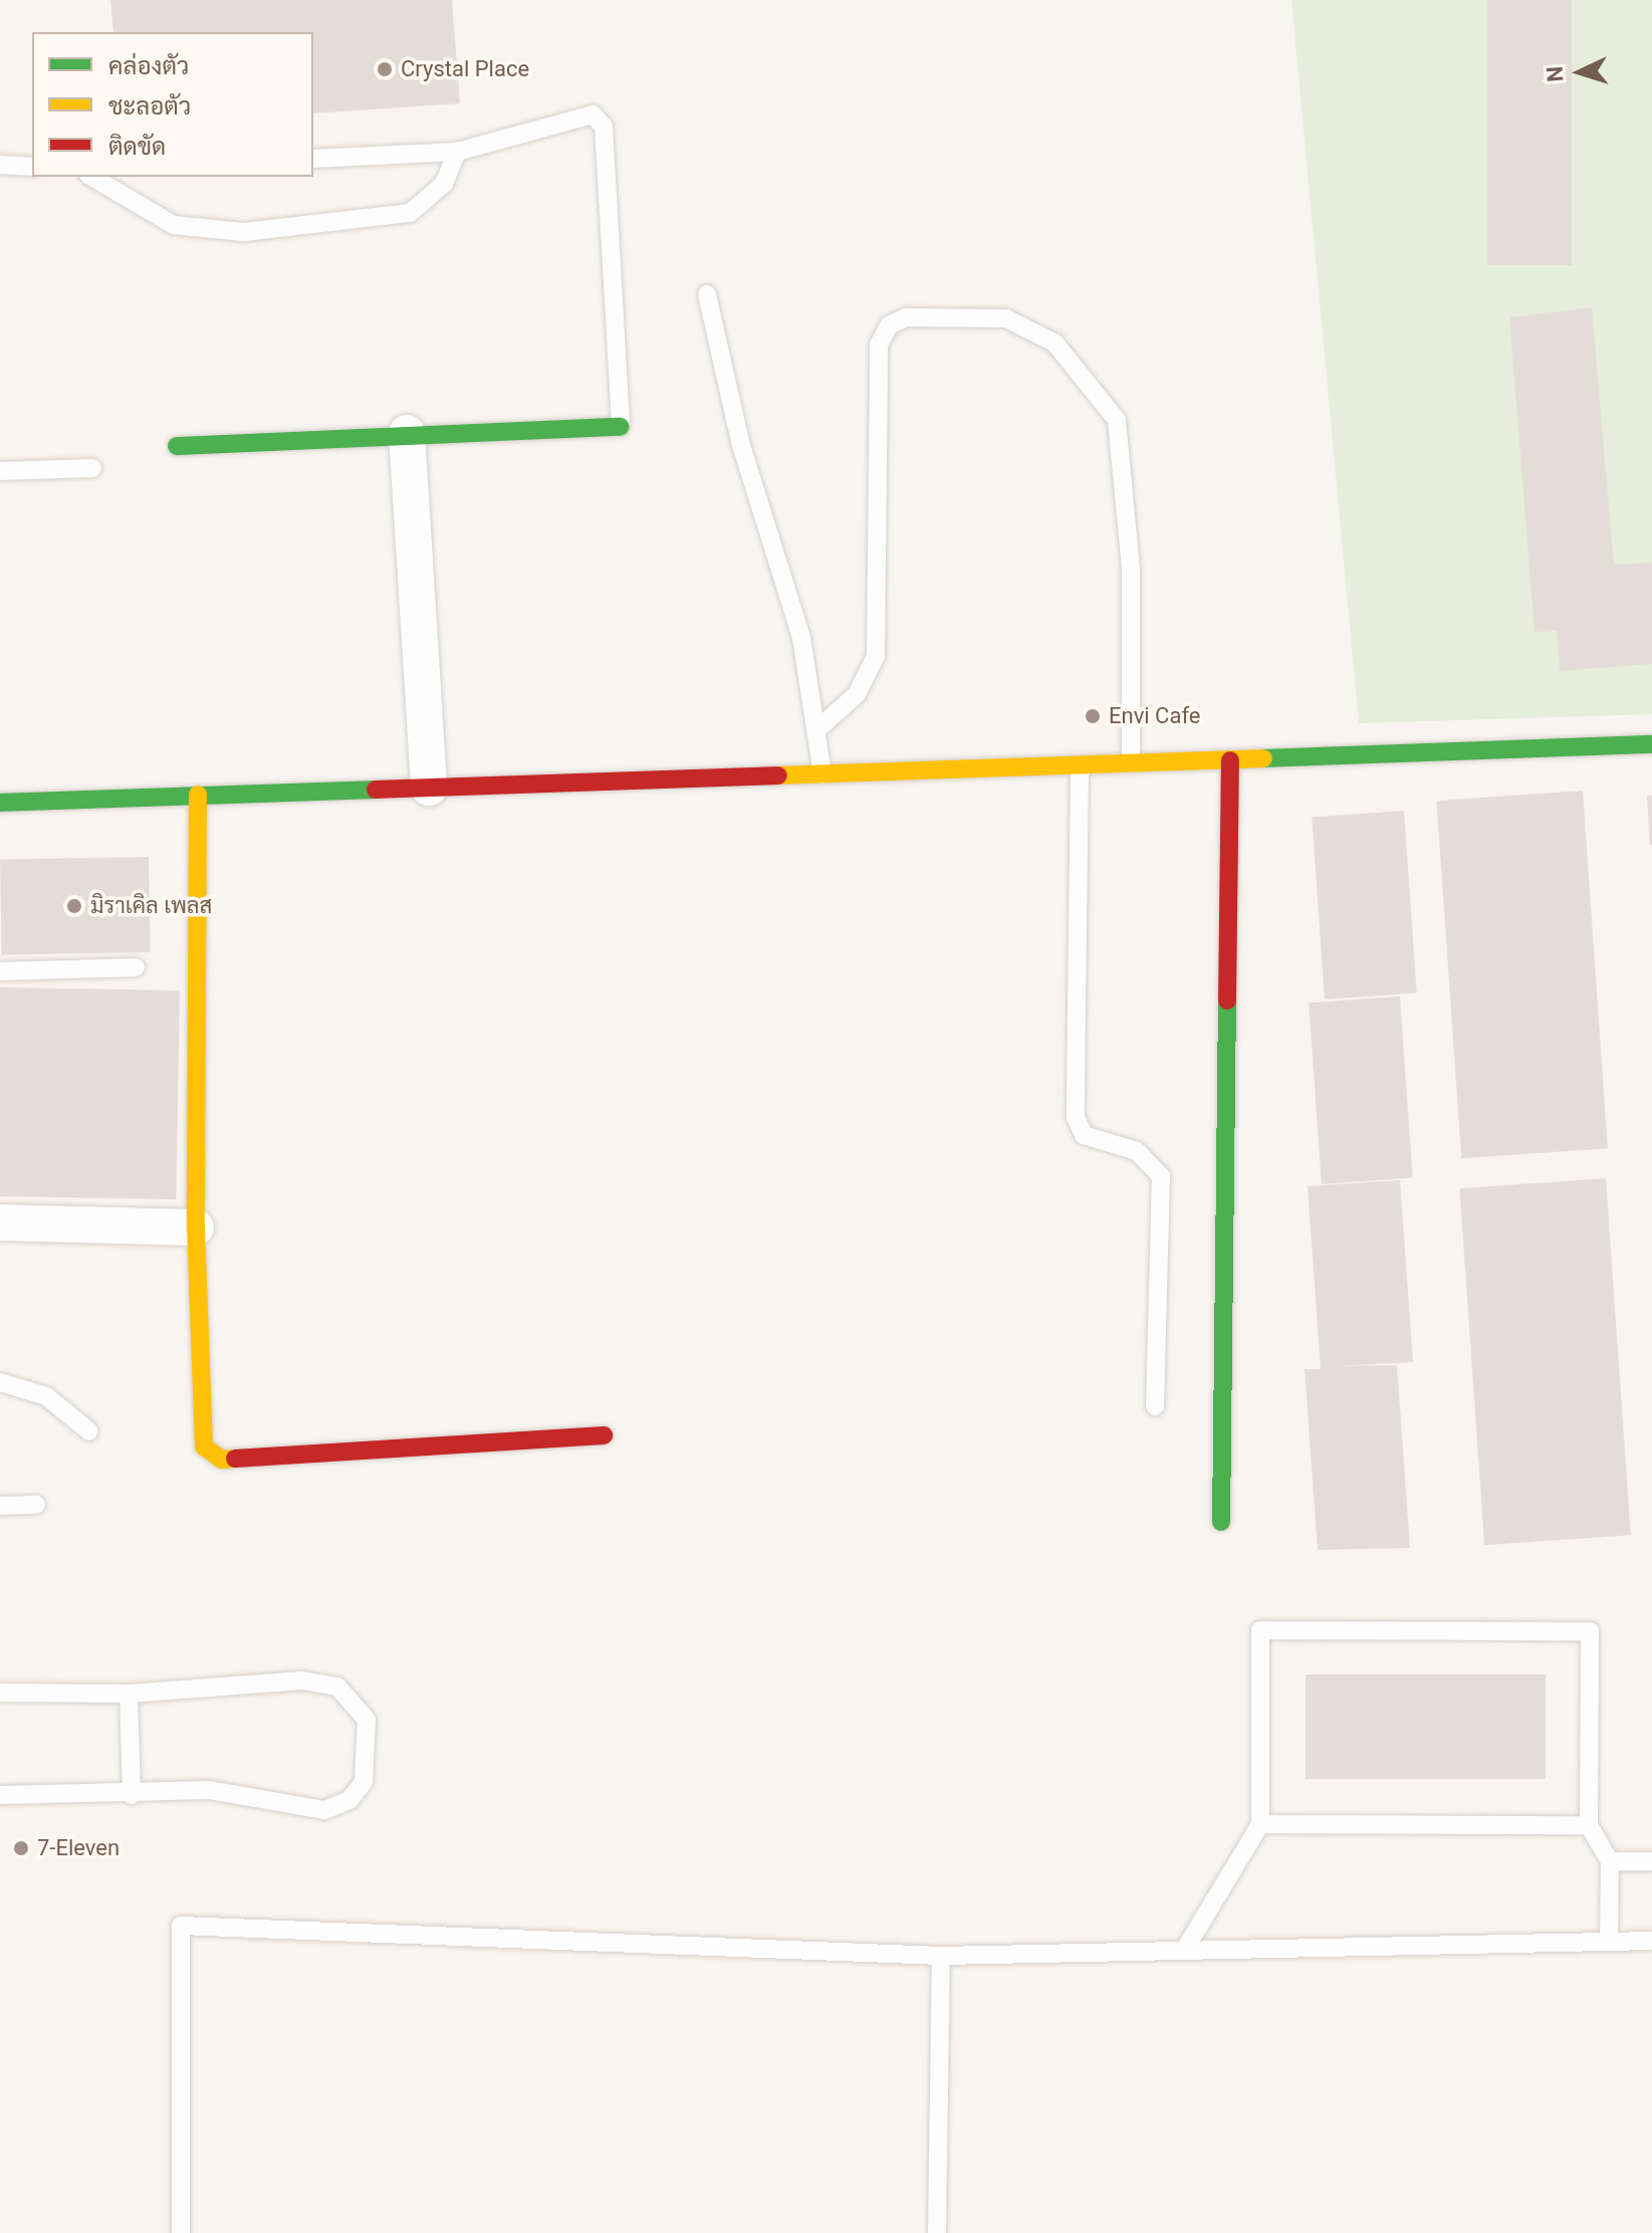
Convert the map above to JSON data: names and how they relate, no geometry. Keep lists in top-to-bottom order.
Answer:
{
  "places": [
    "Crystal Place",
    "Envi Cafe",
    "มิราเคิล เพลส",
    "7-Eleven"
  ],
  "legend": ["คล่องตัว", "ชะลอตัว", "ติดขัด"],
  "north": "left"
}
